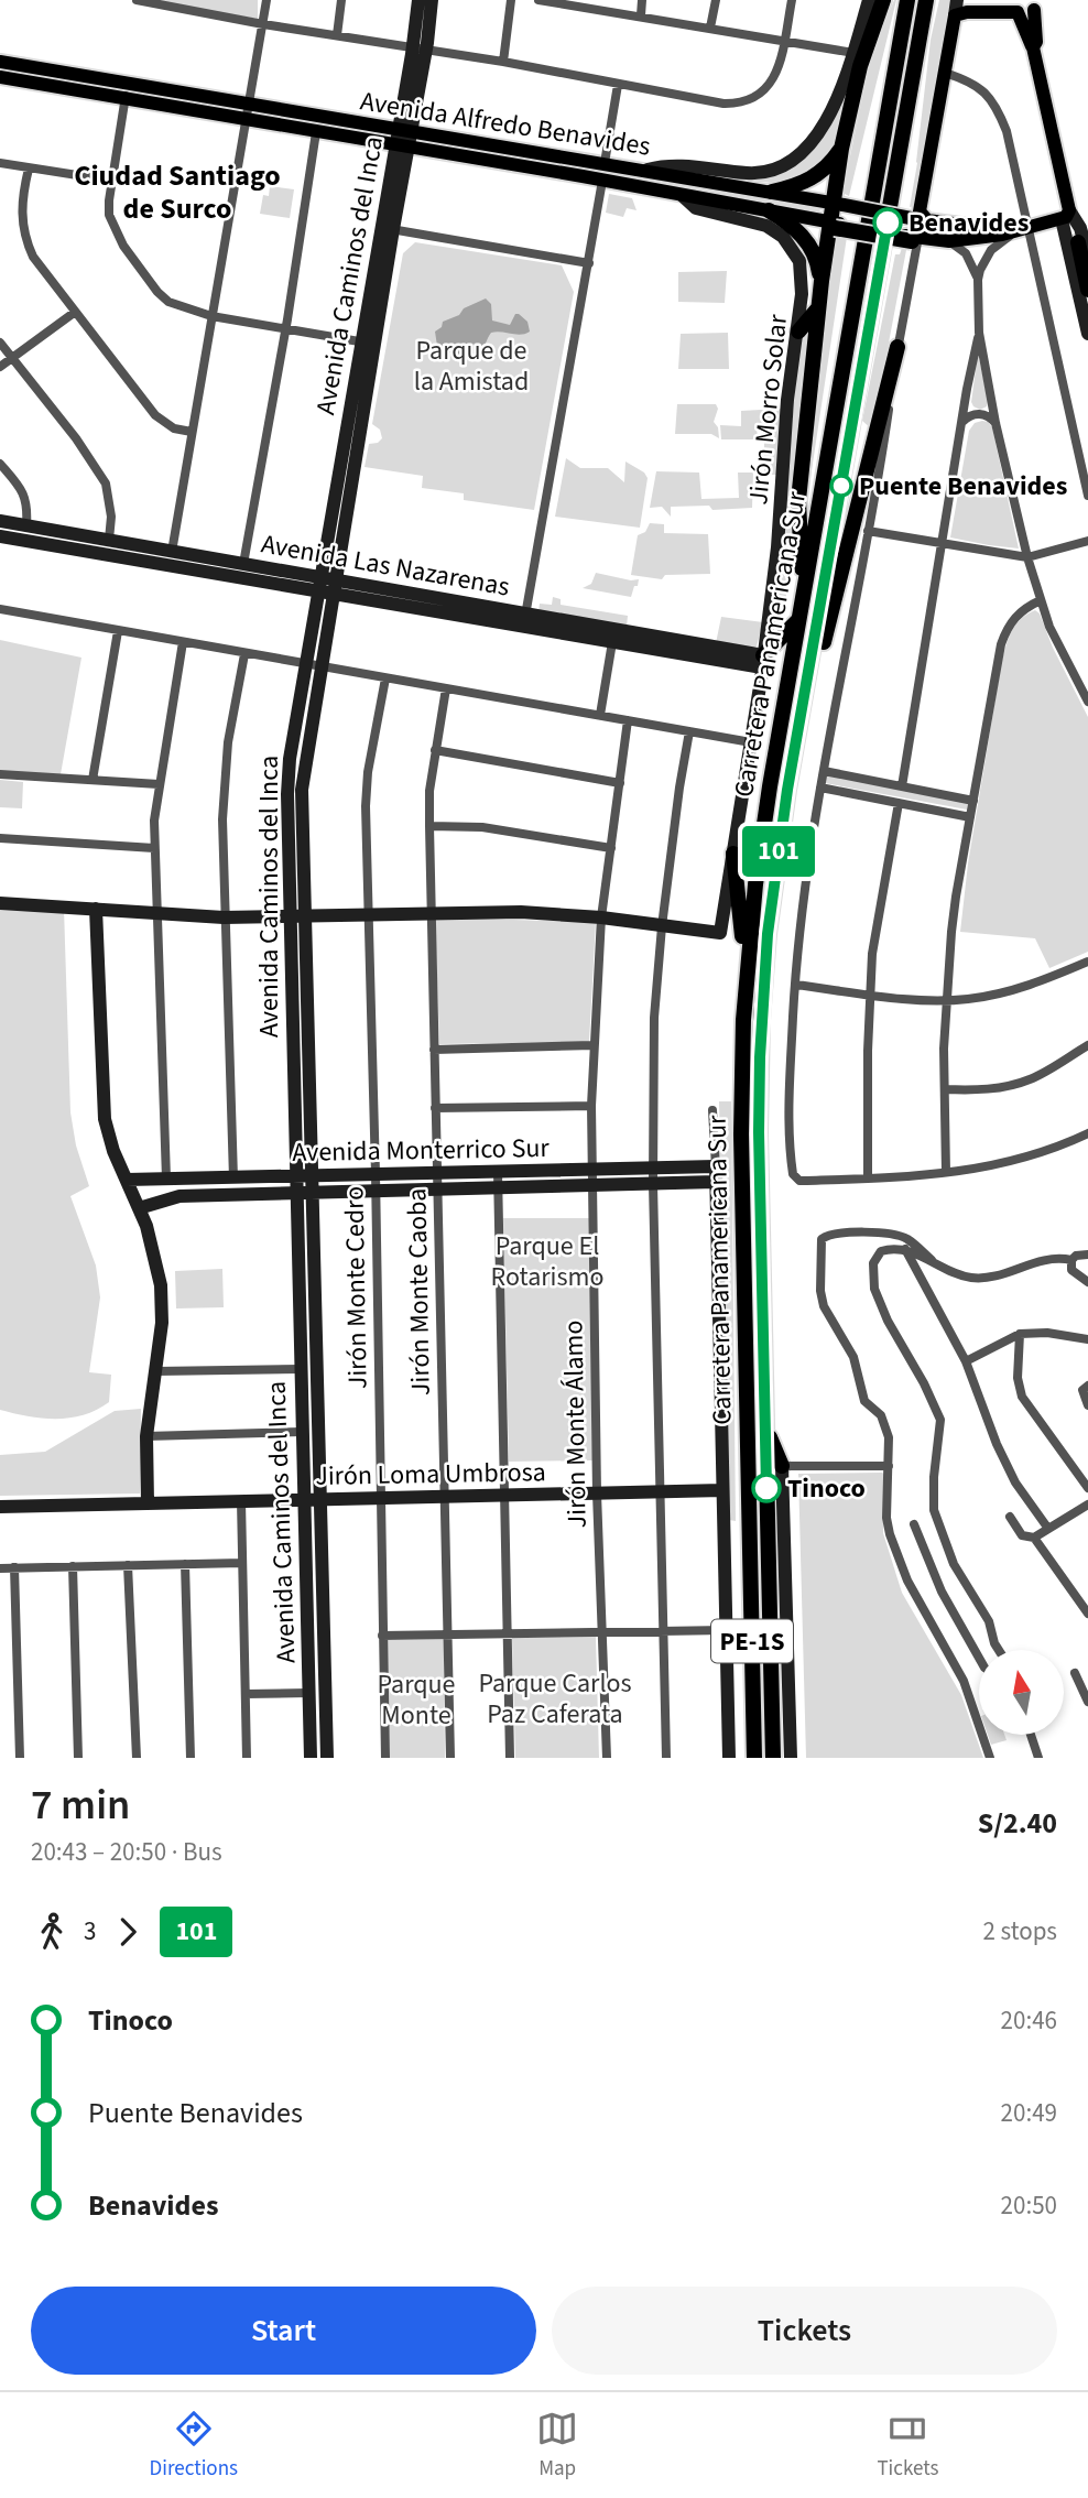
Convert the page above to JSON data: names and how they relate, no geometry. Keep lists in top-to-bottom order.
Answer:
{
  "streets": {
    "highway": ["Carretera Panamericana Sur", "PE-1S"],
    "main road": ["Avenida Alfredo Benavides"],
    "street": [
      "Avenida Caminos del Inca",
      "Jirón Morro Solar",
      "Avenida Las Nazarenas",
      "Avenida Monterrico Sur",
      "Jirón Monte Cedro",
      "Jirón Monte Caoba",
      "Jirón Monte Álamo",
      "Jirón Loma Umbrosa"
    ]
  },
  "crossings": [
    ["Avenida Alfredo Benavides", "Avenida Caminos del Inca"],
    ["Avenida Alfredo Benavides", "Jirón Morro Solar"],
    ["Avenida Caminos del Inca", "Avenida Las Nazarenas"],
    ["Avenida Caminos del Inca", "Avenida Monterrico Sur"],
    ["Avenida Caminos del Inca", "Jirón Loma Umbrosa"],
    ["Jirón Morro Solar", "Avenida Las Nazarenas"],
    ["Carretera Panamericana Sur", "PE-1S"],
    ["Avenida Monterrico Sur", "Jirón Monte Cedro"],
    ["Avenida Monterrico Sur", "Jirón Monte Caoba"],
    ["Avenida Monterrico Sur", "Jirón Monte Álamo"],
    ["Jirón Monte Cedro", "Jirón Loma Umbrosa"],
    ["Jirón Monte Caoba", "Jirón Loma Umbrosa"],
    ["Jirón Monte Álamo", "Jirón Loma Umbrosa"]
  ],
  "districts": ["Ciudad Santiago de Surco"],
  "parks": [
    "Parque de la Amistad",
    "Parque El Rotarismo",
    "Parque Carlos Paz Caferata",
    "Parque Monte"
  ],
  "places": ["Benavides", "Puente Benavides", "Tinoco"],
  "lines": ["bus line 101"],
  "north": "top",
  "page": {
    "on_map": "101",
    "heading": ["7 min", "20:43 – 20:50 · Bus", "S/2.40"],
    "legs": ["3", "101", "2 stops"],
    "list": [
      {
        "name": "Tinoco",
        "value": "20:46"
      },
      {
        "name": "Puente Benavides",
        "value": "20:49"
      },
      {
        "name": "Benavides",
        "value": "20:50"
      }
    ],
    "buttons": ["Start", "Tickets"],
    "tabs": ["Directions", "Map", "Tickets"]
  }
}
